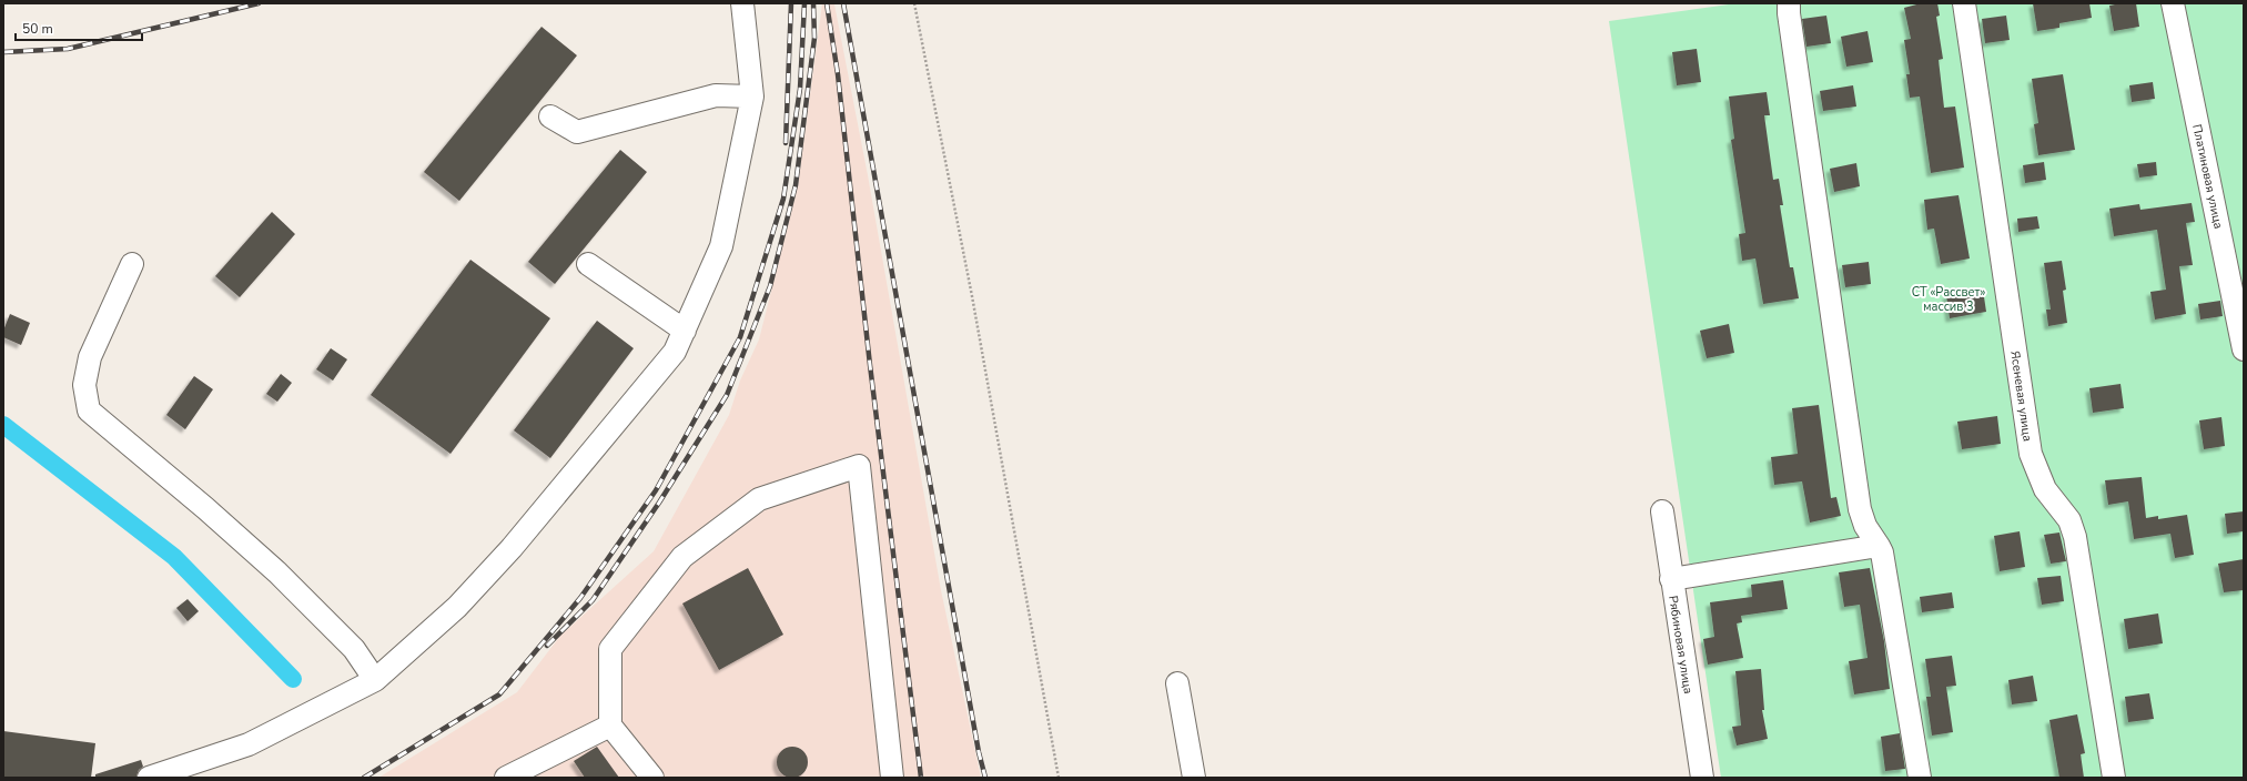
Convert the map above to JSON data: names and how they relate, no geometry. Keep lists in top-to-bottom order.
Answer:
{
  "streets": {
    "street": ["Платиновая улица", "Ясеневая улица", "Рябиновая улица"]
  },
  "parks": ["СТ «Рассвет» массив 3"],
  "scale_bar": "50 m"
}
